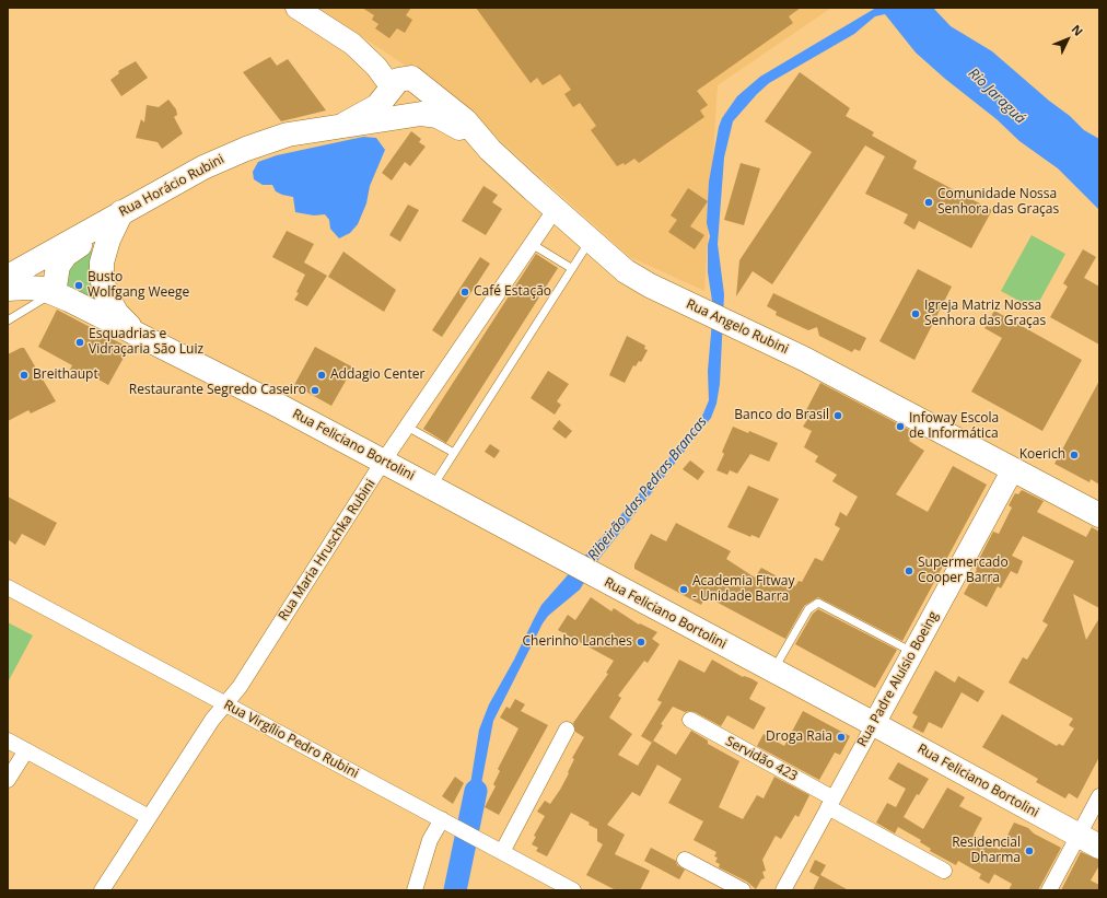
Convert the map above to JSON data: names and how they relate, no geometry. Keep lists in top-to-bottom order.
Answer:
{
  "streets": {
    "main road": ["Rua Horácio Rubini", "Rua Angelo Rubini", "Rua Feliciano Bortolini"],
    "street": [
      "Rua Maria Hruschka Rubini",
      "Rua Padre Aluísio Boeing",
      "Rua Virgílio Pedro Rubini",
      "Servidão 423"
    ]
  },
  "crossings": [
    ["Rua Horácio Rubini", "Rua Angelo Rubini"],
    ["Rua Horácio Rubini", "Rua Feliciano Bortolini"],
    ["Rua Angelo Rubini", "Rua Maria Hruschka Rubini"],
    ["Rua Angelo Rubini", "Rua Padre Aluísio Boeing"],
    ["Rua Feliciano Bortolini", "Rua Maria Hruschka Rubini"],
    ["Rua Feliciano Bortolini", "Rua Padre Aluísio Boeing"],
    ["Rua Maria Hruschka Rubini", "Rua Virgílio Pedro Rubini"],
    ["Rua Padre Aluísio Boeing", "Servidão 423"]
  ],
  "water": ["Rio Jaraguá", "Ribeirão das Pedras Brancas"],
  "places": [
    "Comunidade Nossa Senhora das Graças",
    "Busto Wolfgang Weege",
    "Café Estação",
    "Igreja Matriz Nossa Senhora das Graças",
    "Esquadrias e Vidraçaria São Luiz",
    "Breithaupt",
    "Addagio Center",
    "Restaurante Segredo Caseiro",
    "Banco do Brasil",
    "Infoway Escola de Informática",
    "Koerich",
    "Supermercado Cooper Barra",
    "Academia Fitway - Unidade Barra",
    "Cherinho Lanches",
    "Droga Raia",
    "Residencial Dharma"
  ],
  "north": "top right"
}
